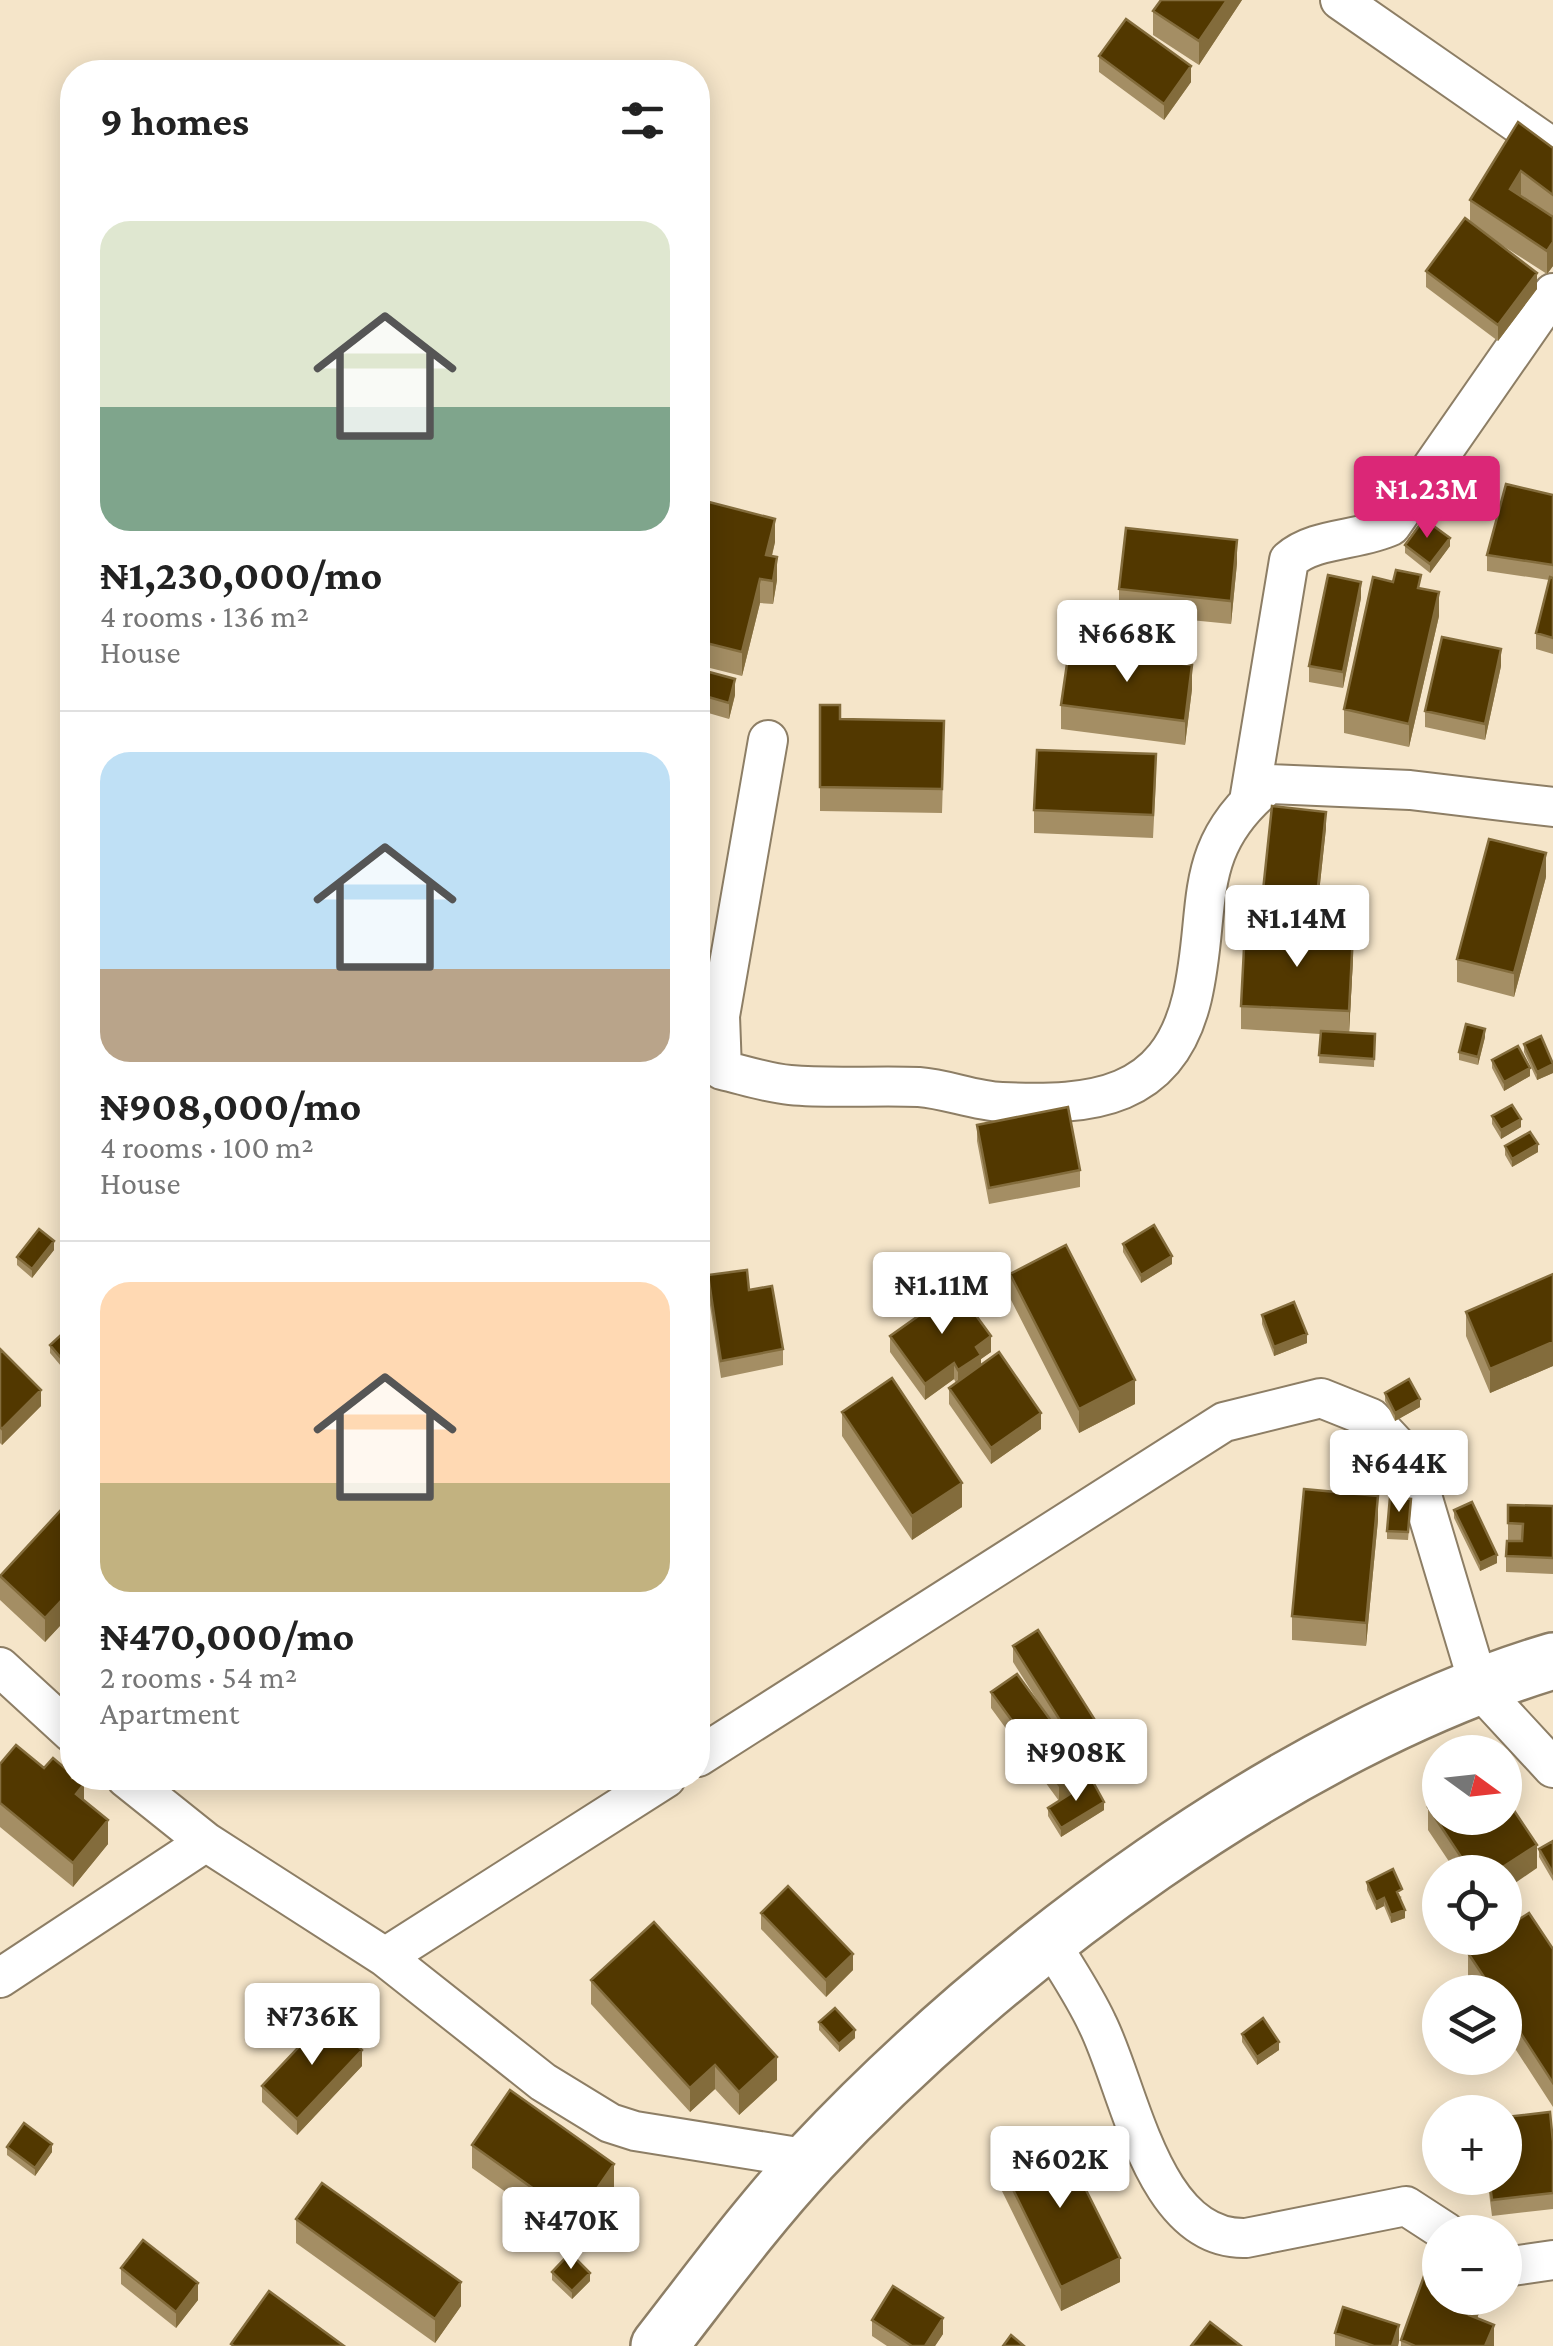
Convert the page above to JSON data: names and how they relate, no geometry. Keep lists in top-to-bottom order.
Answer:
{
  "north": "right",
  "page": {
    "heading": "9 homes",
    "list": [
      {
        "name": "₦1,230,000/mo",
        "note": "4 rooms · 136 m² · House"
      },
      {
        "name": "₦908,000/mo",
        "note": "4 rooms · 100 m² · House"
      },
      {
        "name": "₦470,000/mo",
        "note": "2 rooms · 54 m² · Apartment"
      }
    ],
    "price": [
      "₦1.23M",
      "₦668K",
      "₦1.14M",
      "₦1.11M",
      "₦644K",
      "₦908K",
      "₦736K",
      "₦602K",
      "₦470K"
    ],
    "map_buttons": ["+", "−"]
  }
}
